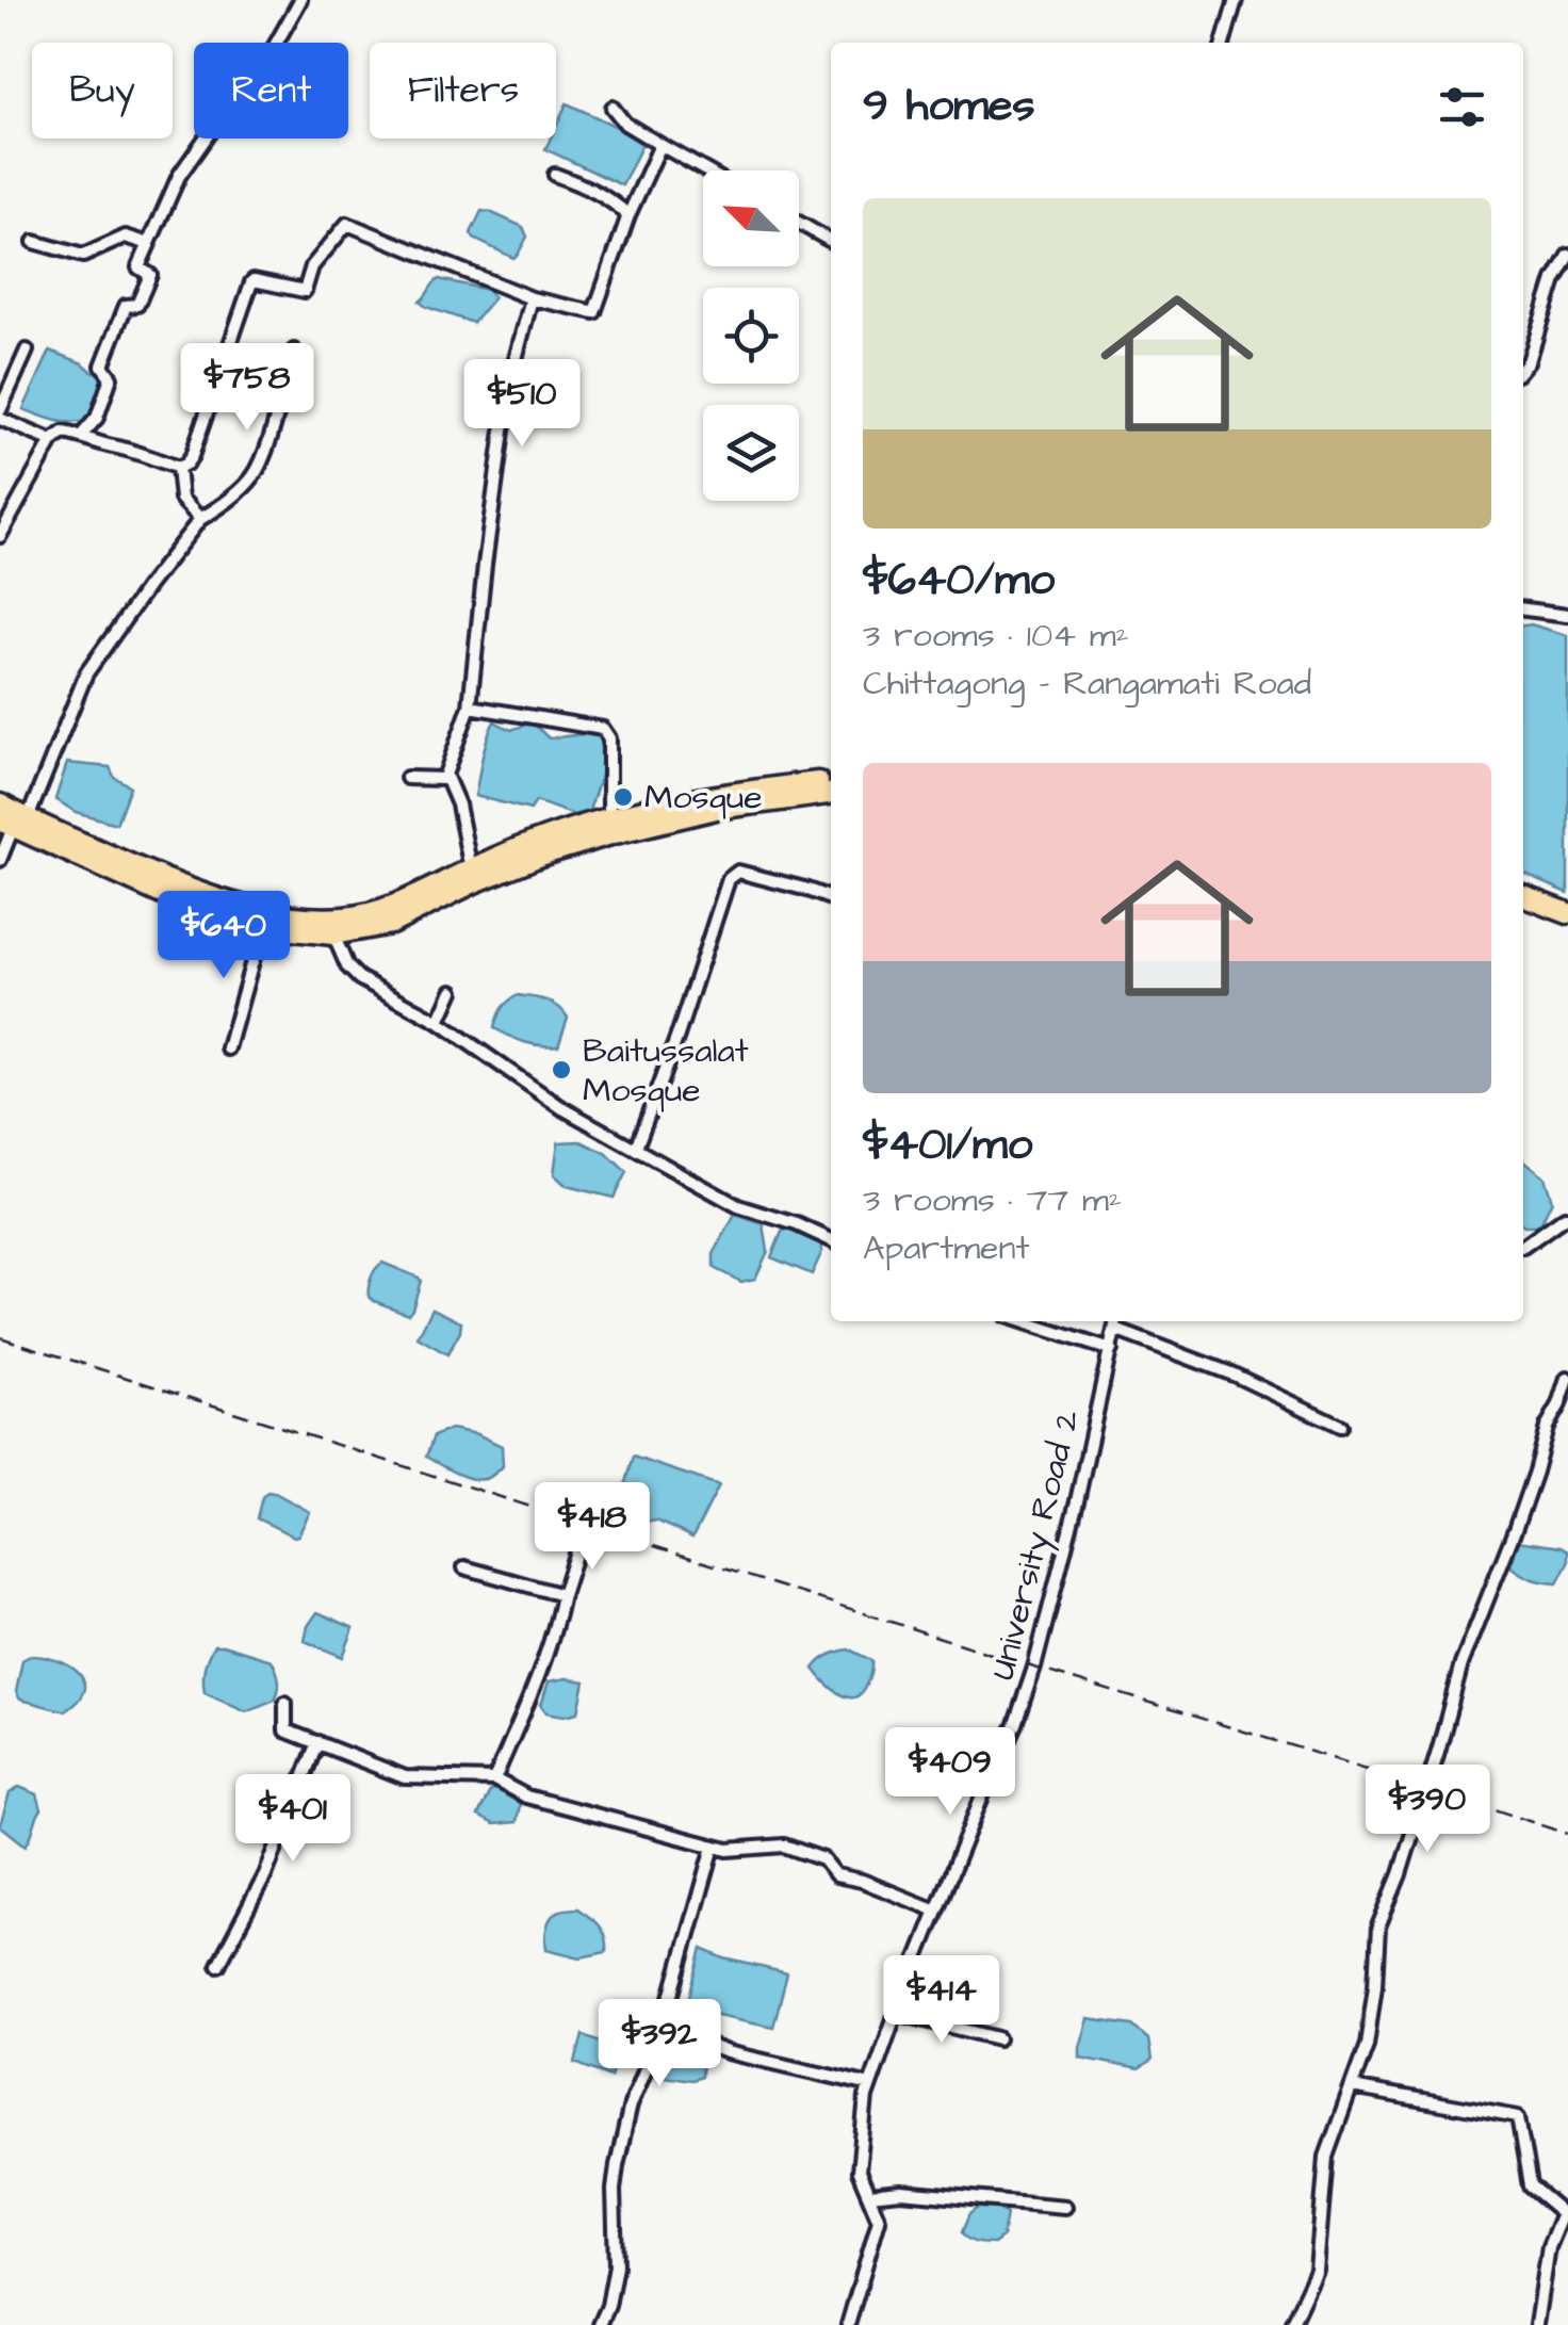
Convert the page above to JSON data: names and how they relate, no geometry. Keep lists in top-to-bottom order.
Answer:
{
  "streets": {
    "street": ["University Road 2"]
  },
  "places": ["Mosque", "Baitussalat Mosque"],
  "north": "top left",
  "page": {
    "chip": ["Buy", "Rent", "Filters"],
    "heading": "9 homes",
    "list": [
      {
        "name": "$640/mo",
        "note": "3 rooms · 104 m² · Chittagong - Rangamati Road"
      },
      {
        "name": "$401/mo",
        "note": "3 rooms · 77 m² · Apartment"
      }
    ],
    "price": [
      "$758",
      "$510",
      "$640",
      "$418",
      "$409",
      "$390",
      "$401",
      "$414",
      "$392"
    ]
  }
}
